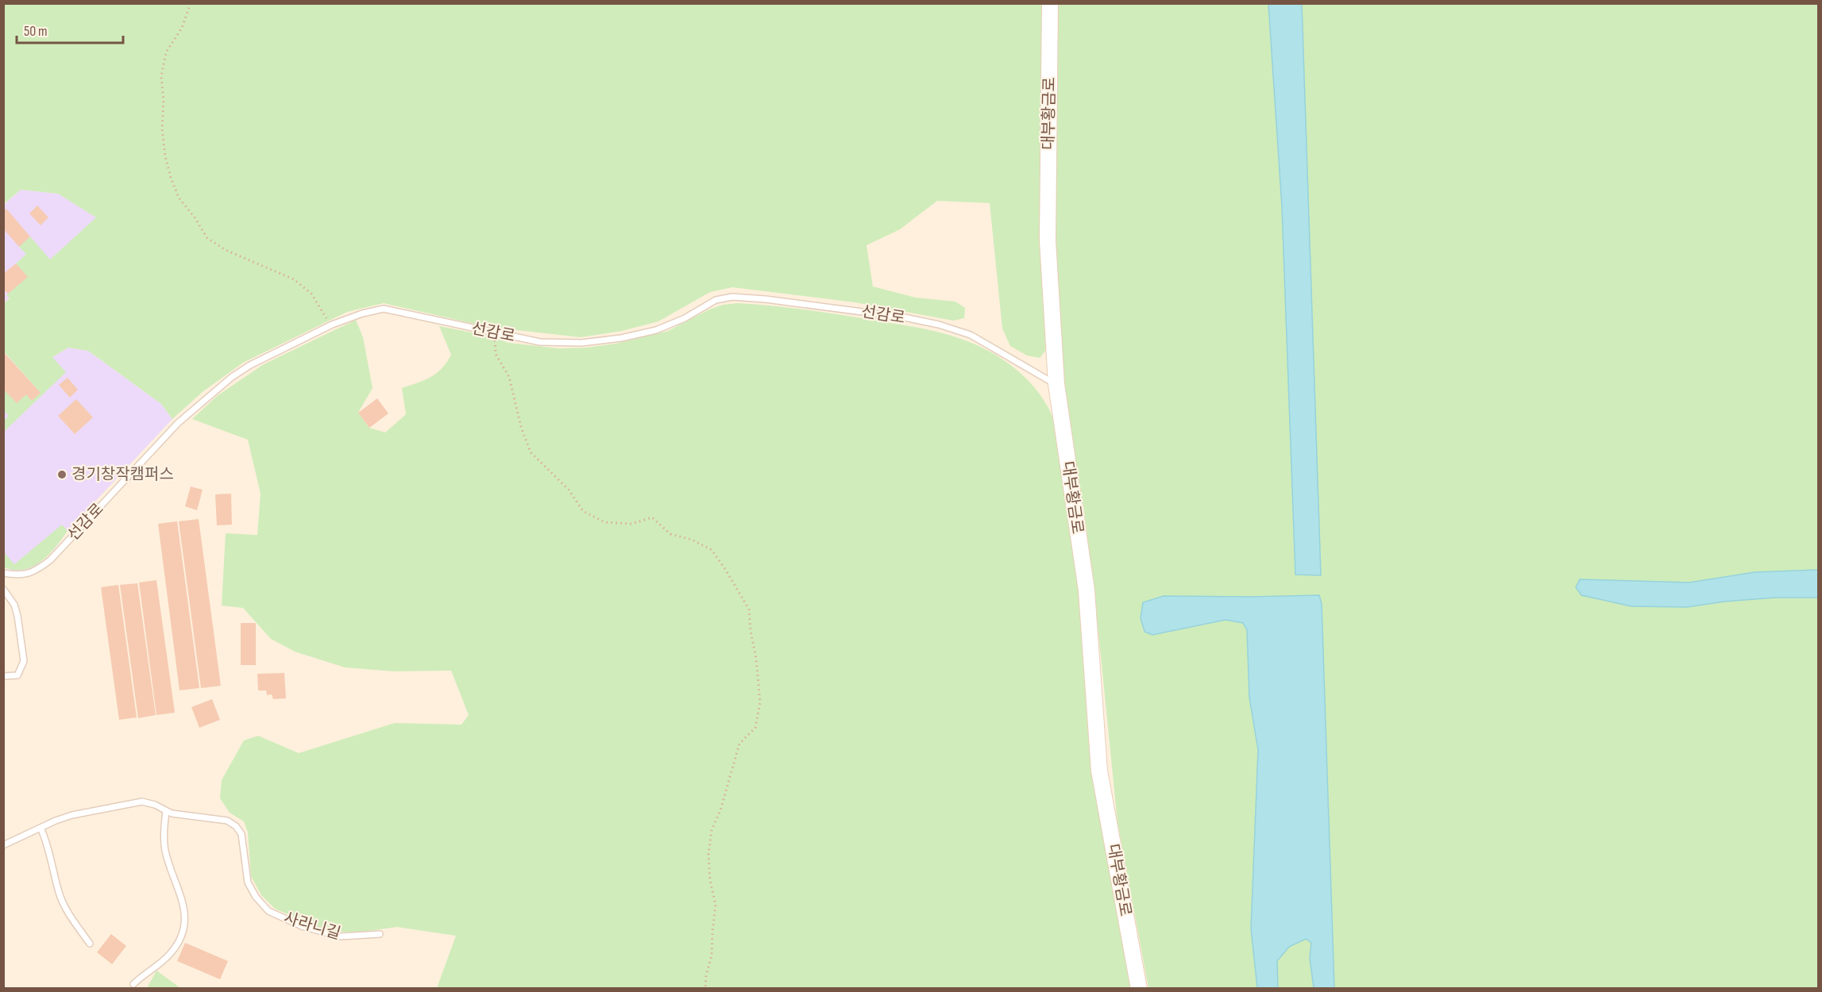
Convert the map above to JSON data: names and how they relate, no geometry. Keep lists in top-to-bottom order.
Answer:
{
  "streets": {
    "main road": ["대부황금로"],
    "lane": ["선감로", "사라니길"]
  },
  "crossings": [
    ["대부황금로", "선감로"]
  ],
  "places": ["경기창작캠퍼스"],
  "scale_bar": "50 m"
}
